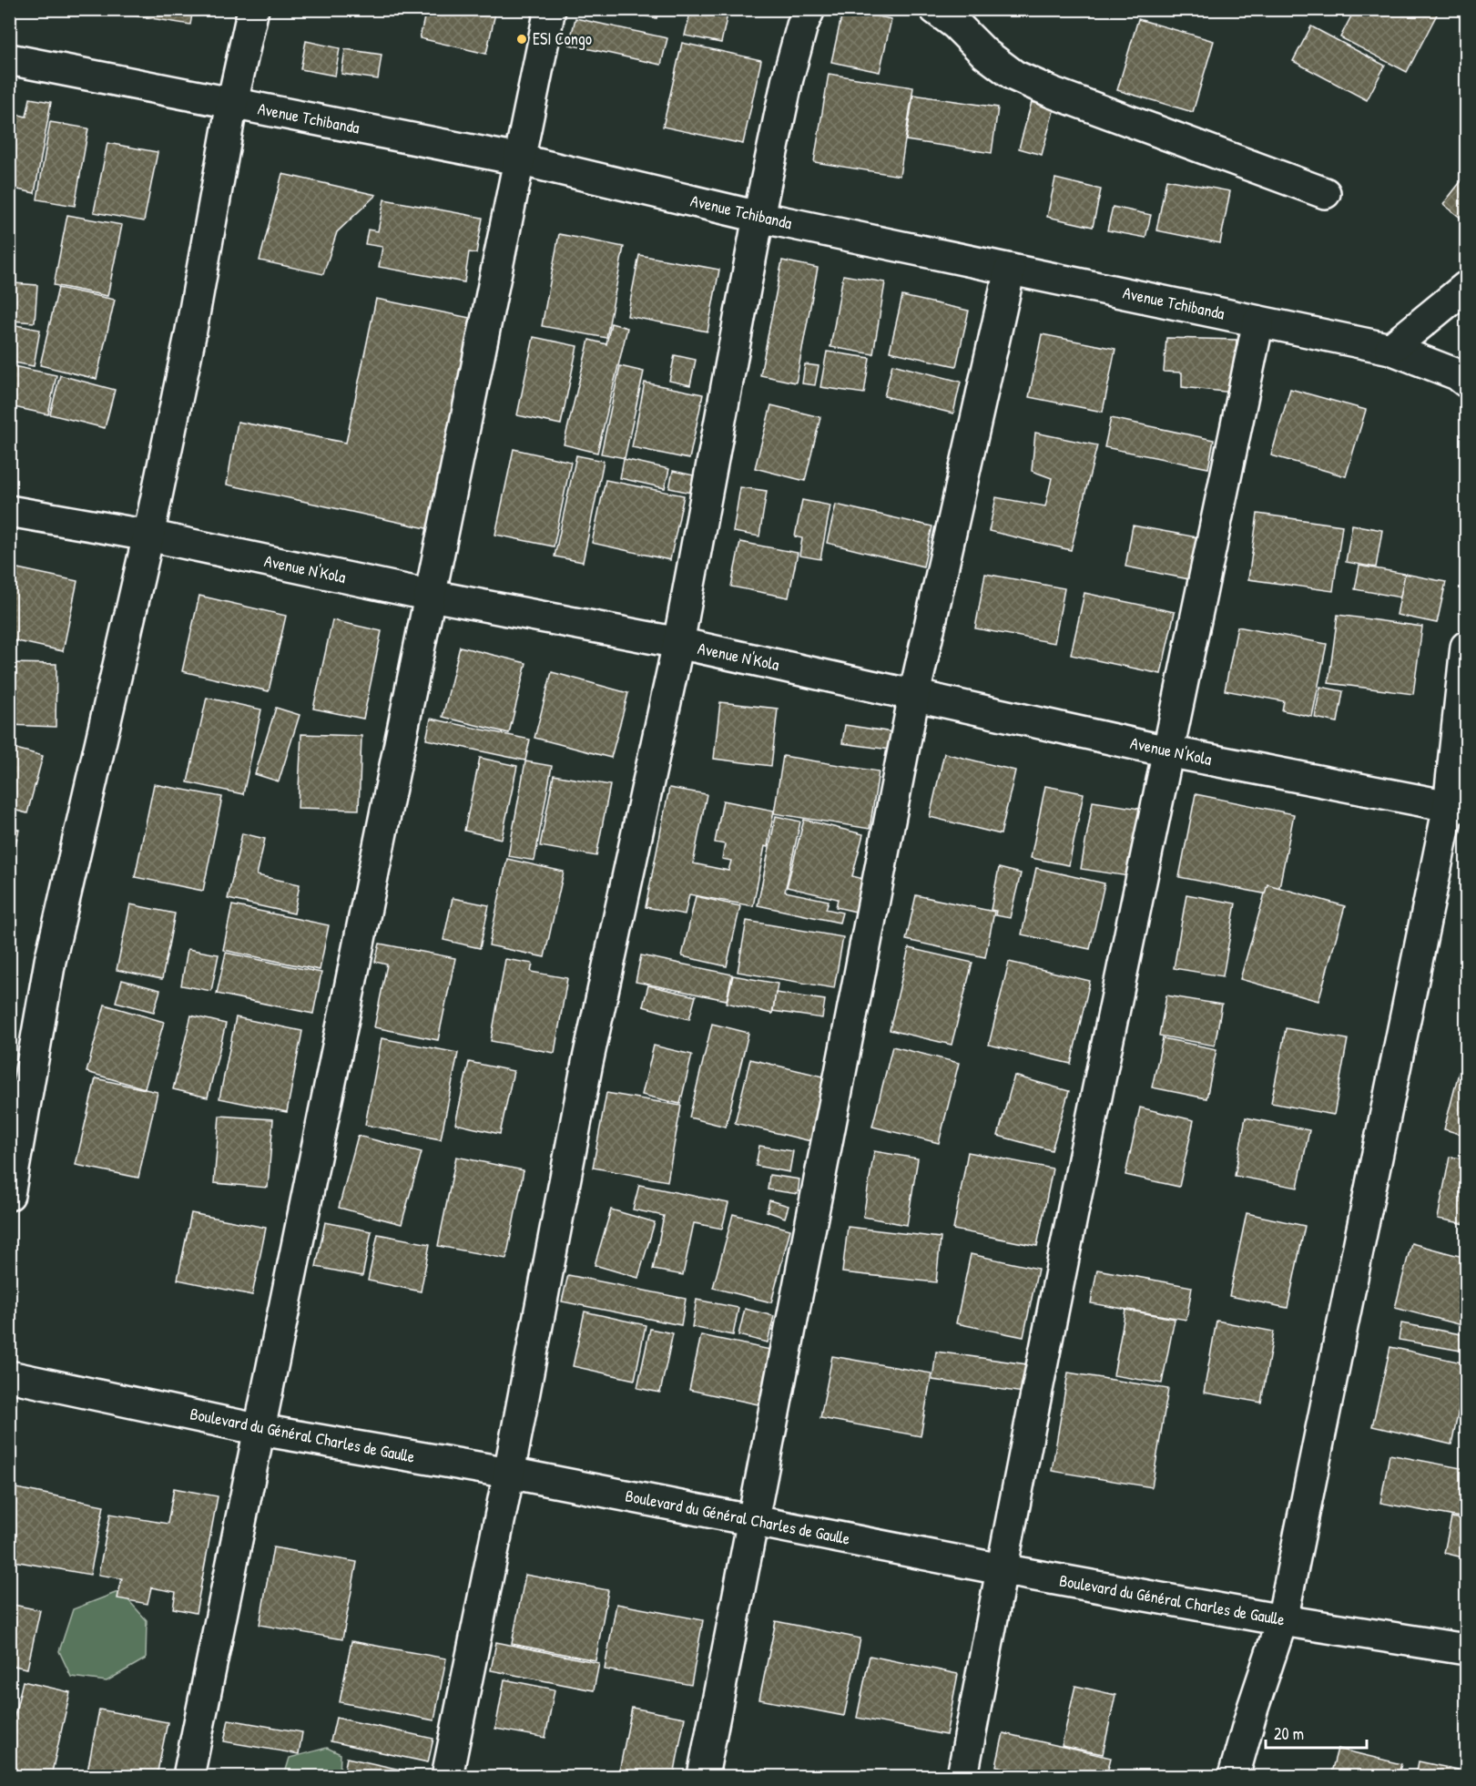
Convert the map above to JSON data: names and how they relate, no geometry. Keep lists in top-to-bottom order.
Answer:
{
  "streets": {
    "street": ["Avenue Tchibanda", "Avenue N'Kola", "Boulevard du Général Charles de Gaulle"]
  },
  "places": ["ESI Congo"],
  "scale_bar": "20 m"
}
